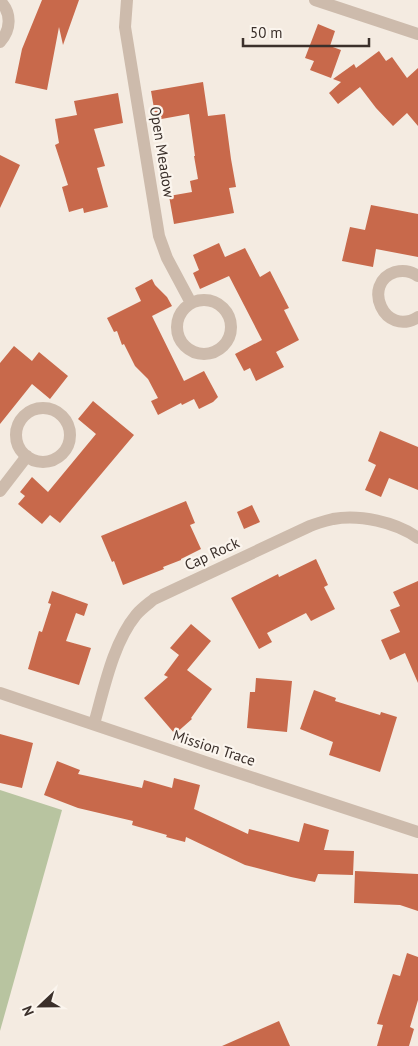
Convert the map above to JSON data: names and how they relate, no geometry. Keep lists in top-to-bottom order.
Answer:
{
  "streets": {
    "street": ["Open Meadow", "Cap Rock", "Mission Trace"]
  },
  "crossings": [
    ["Cap Rock", "Mission Trace"]
  ],
  "scale_bar": "50 m",
  "north": "left"
}
